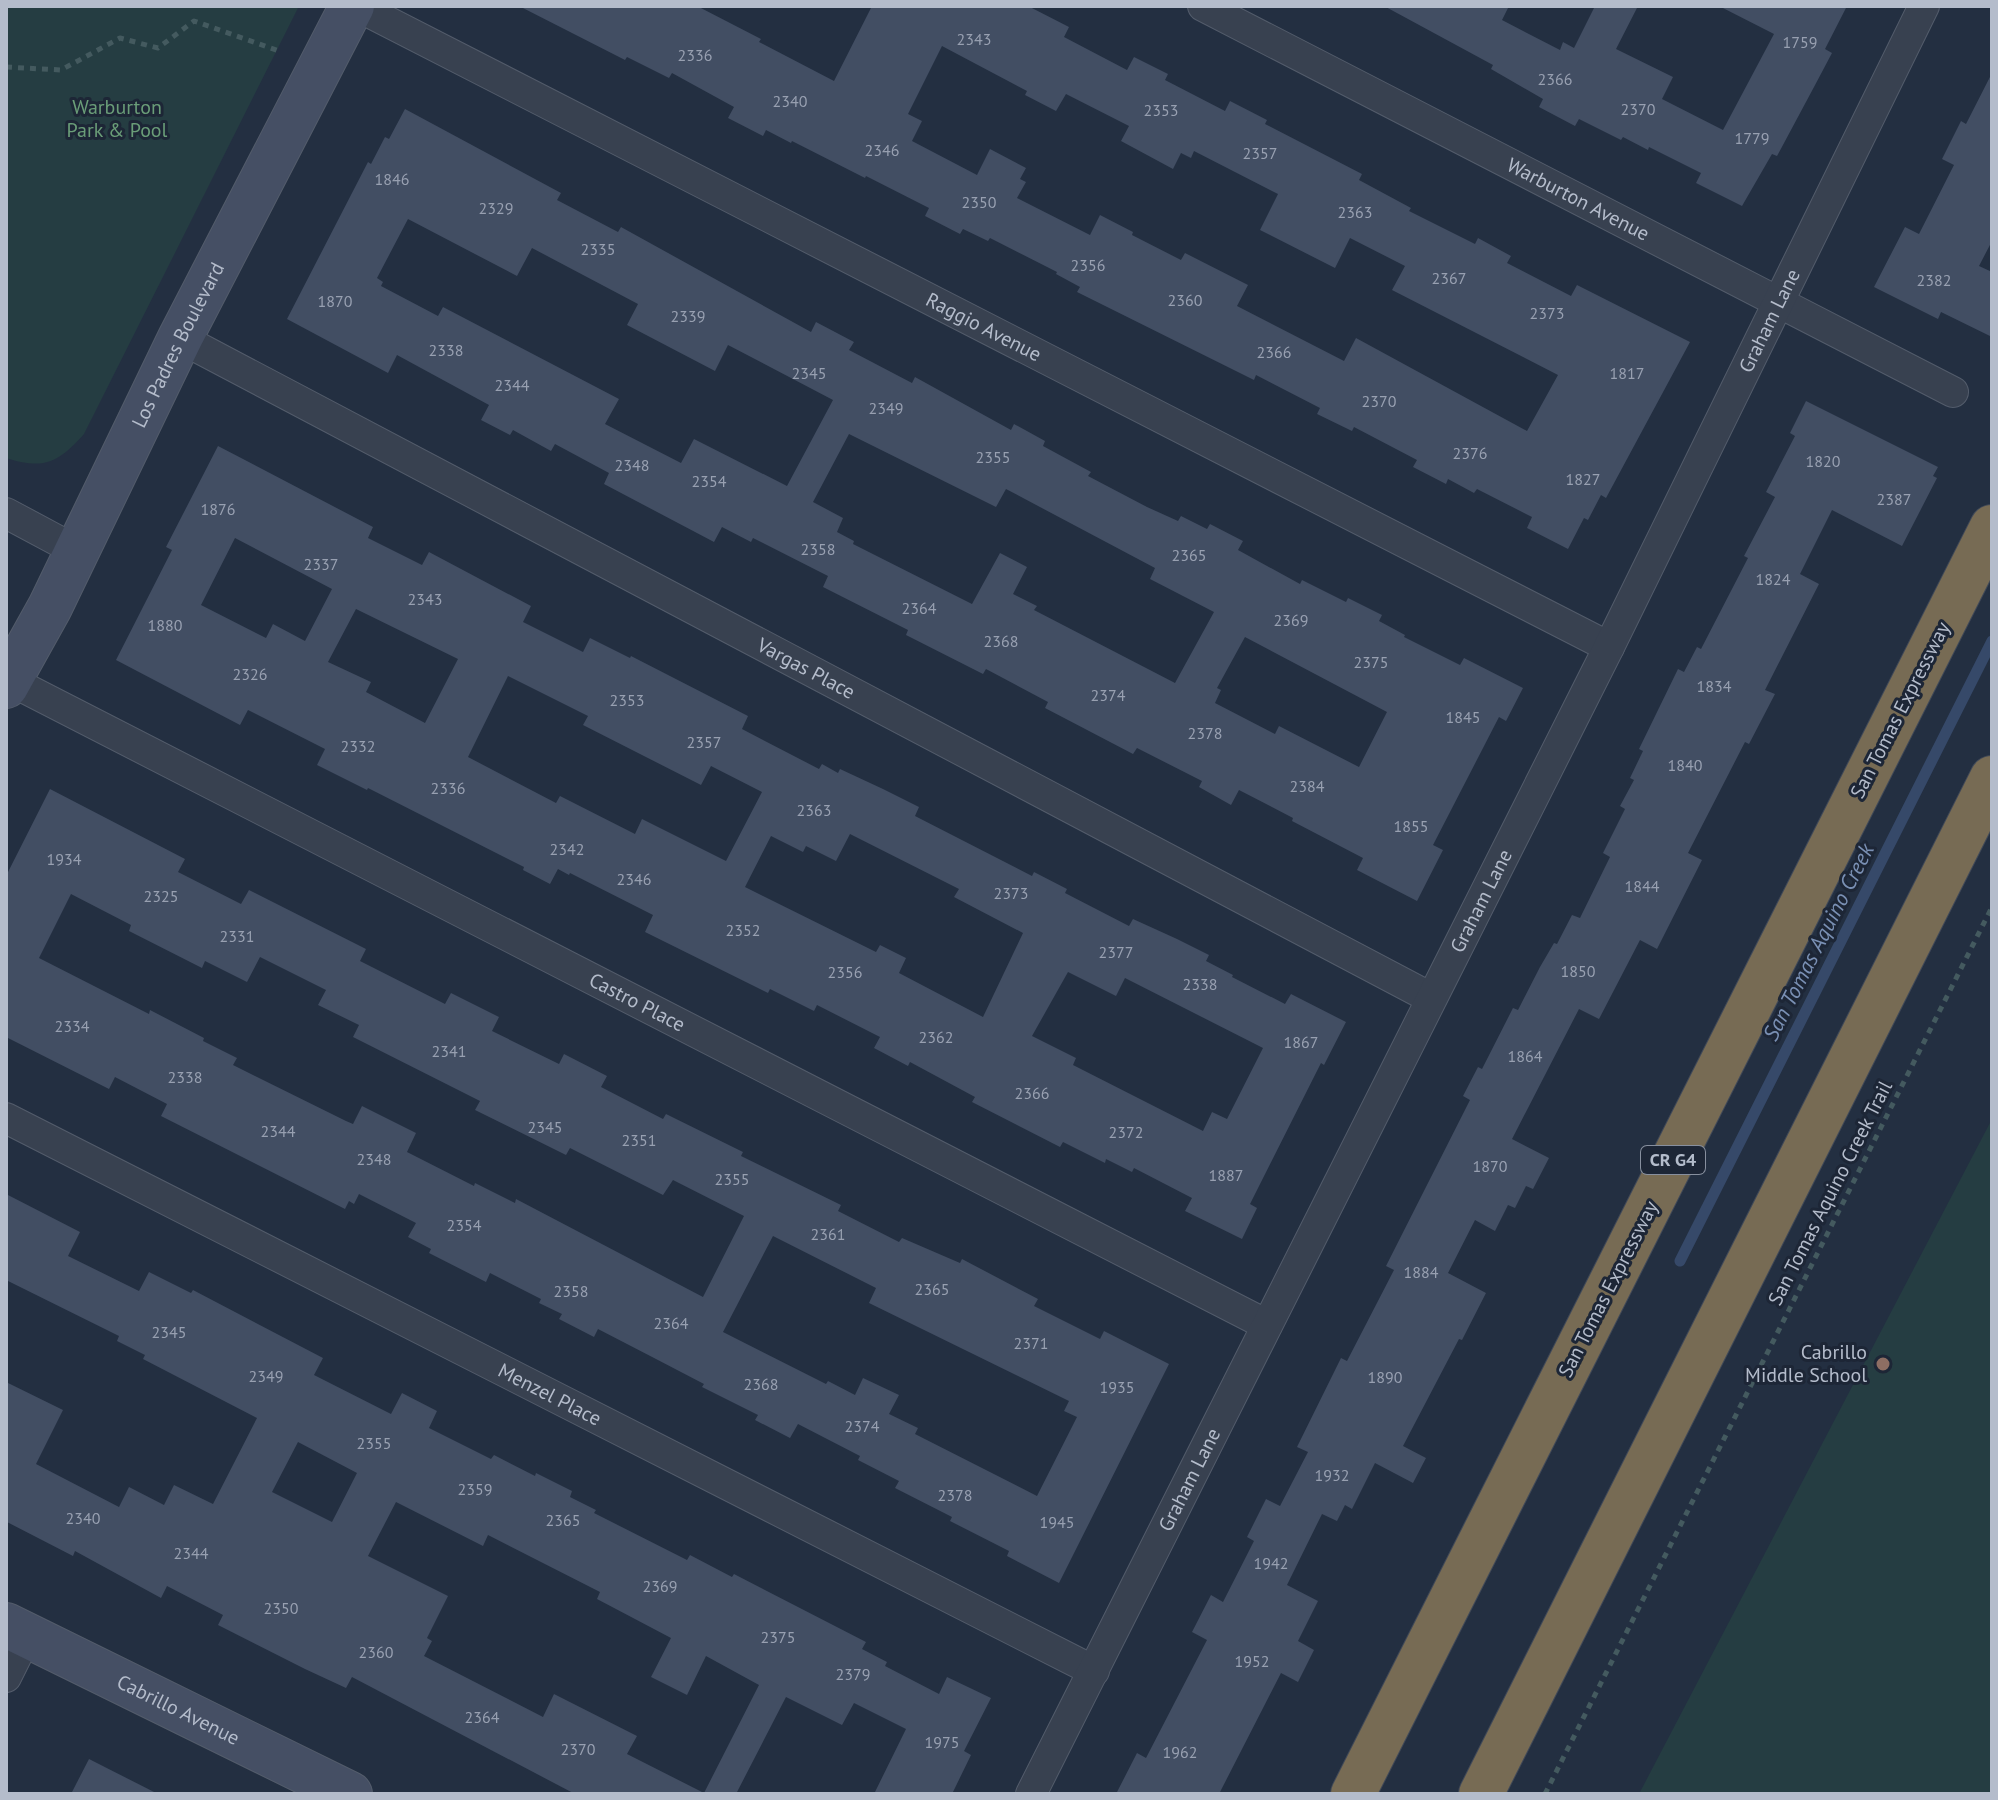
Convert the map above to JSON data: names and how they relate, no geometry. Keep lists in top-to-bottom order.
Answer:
{
  "streets": {
    "highway": ["San Tomas Expressway", "CR G4"],
    "street": [
      "Warburton Avenue",
      "Graham Lane",
      "Raggio Avenue",
      "Los Padres Boulevard",
      "Vargas Place",
      "Castro Place",
      "Menzel Place",
      "Cabrillo Avenue"
    ],
    "path": ["San Tomas Aquino Creek Trail"]
  },
  "crossings": [
    ["Warburton Avenue", "Graham Lane"],
    ["Graham Lane", "Raggio Avenue"],
    ["Graham Lane", "Vargas Place"],
    ["Graham Lane", "Castro Place"],
    ["Graham Lane", "Menzel Place"],
    ["Raggio Avenue", "Los Padres Boulevard"],
    ["Los Padres Boulevard", "Vargas Place"],
    ["Los Padres Boulevard", "Castro Place"]
  ],
  "water": ["San Tomas Aquino Creek"],
  "parks": ["Warburton Park & Pool"],
  "places": ["Cabrillo Middle School"],
  "house_numbers": [
    "2343",
    "1759",
    "2336",
    "2366",
    "2340",
    "2370",
    "2353",
    "1779",
    "2346",
    "2357",
    "1846",
    "2350",
    "2329",
    "2363",
    "2335",
    "2356",
    "2367",
    "2382",
    "2360",
    "1870",
    "2373",
    "2339",
    "2338",
    "2366",
    "2345",
    "1817",
    "2344",
    "2370",
    "2349",
    "2376",
    "2355",
    "1820",
    "2348",
    "1827",
    "2354",
    "2387",
    "1876",
    "2358",
    "2365",
    "2337",
    "1824",
    "2343",
    "2364",
    "2369",
    "1880",
    "2368",
    "2375",
    "2326",
    "1834",
    "2374",
    "2353",
    "1845",
    "2378",
    "2357",
    "2332",
    "1840",
    "2384",
    "2336",
    "2363",
    "1855",
    "2342",
    "1934",
    "2346",
    "1844",
    "2373",
    "2325",
    "2352",
    "2331",
    "2377",
    "1850",
    "2356",
    "2338",
    "2334",
    "2362",
    "1867",
    "2341",
    "1864",
    "2338",
    "2366",
    "2345",
    "2344",
    "2372",
    "2351",
    "2348",
    "1870",
    "1887",
    "2355",
    "2354",
    "2361",
    "1884",
    "2365",
    "2358",
    "2364",
    "2345",
    "2371",
    "2349",
    "1890",
    "2368",
    "1935",
    "2374",
    "2355",
    "1932",
    "2359",
    "2378",
    "2340",
    "2365",
    "1945",
    "2344",
    "1942",
    "2369",
    "2350",
    "2375",
    "2360",
    "1952",
    "2379",
    "2364",
    "1975",
    "2370",
    "1962"
  ]
}
